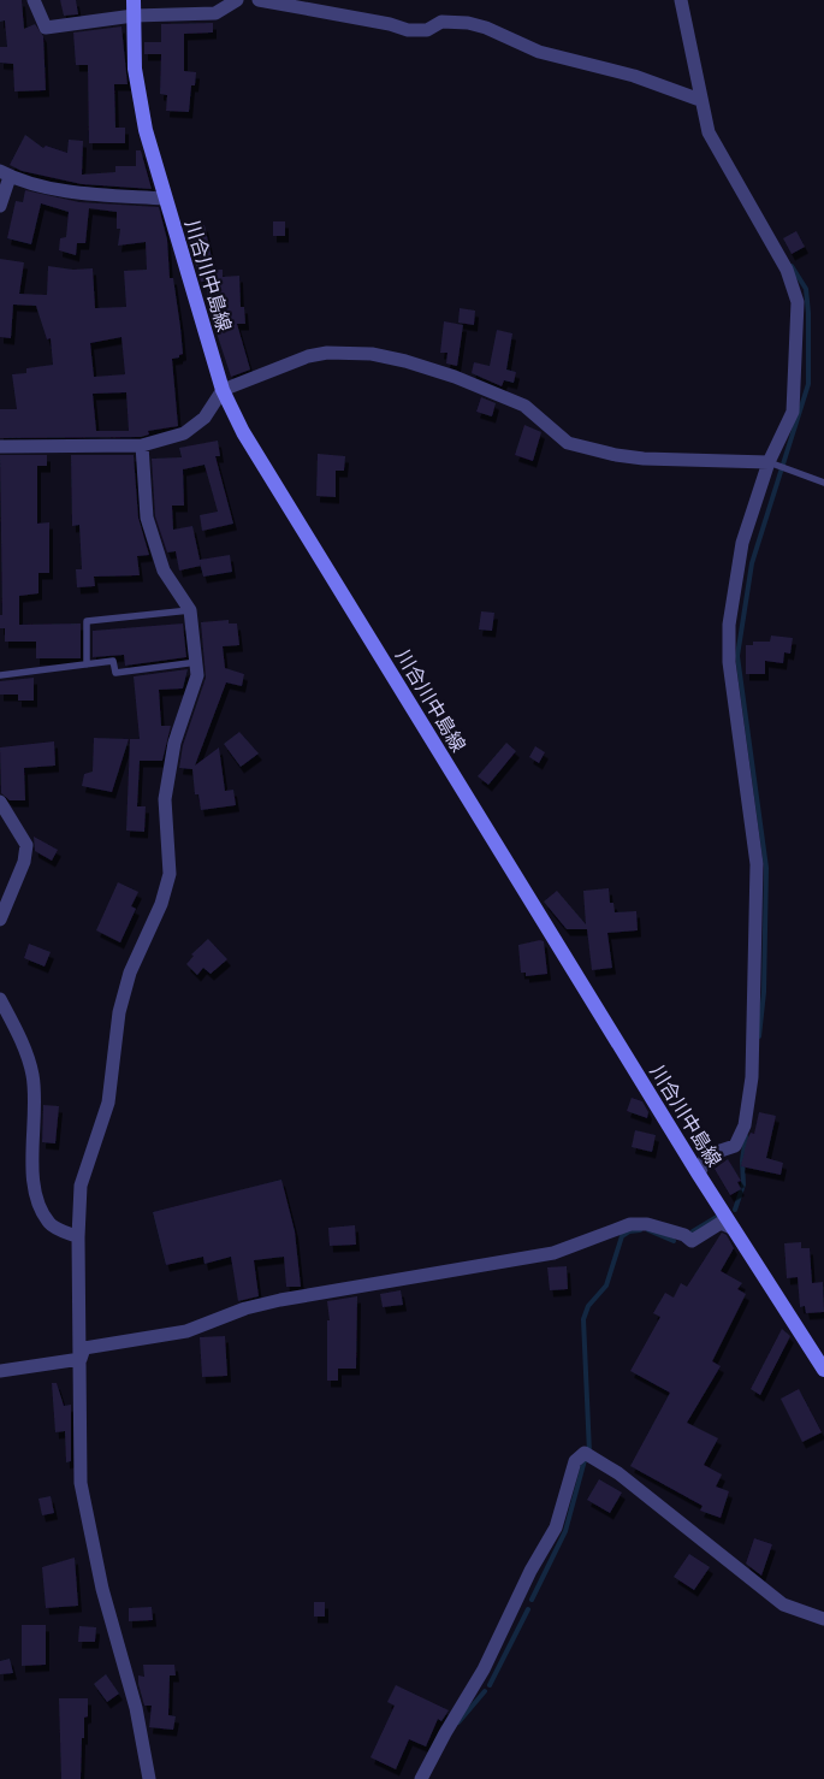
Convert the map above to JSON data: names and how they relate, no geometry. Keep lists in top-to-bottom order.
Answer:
{
  "streets": {
    "main road": ["川合川中島線"]
  }
}
